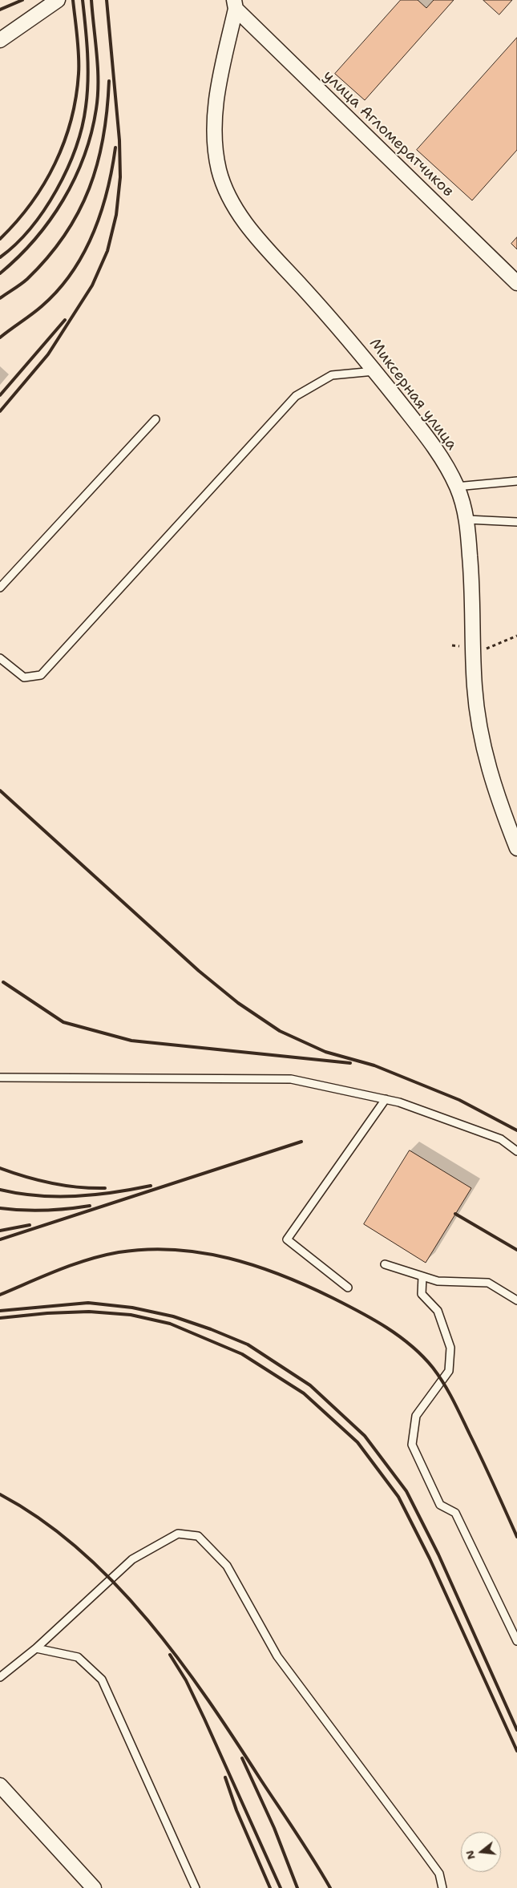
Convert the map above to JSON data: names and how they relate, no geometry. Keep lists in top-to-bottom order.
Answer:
{
  "streets": {
    "street": ["улица Агломератчиков", "Миксерная улица"]
  },
  "crossings": [
    ["улица Агломератчиков", "Миксерная улица"]
  ],
  "north": "left"
}
